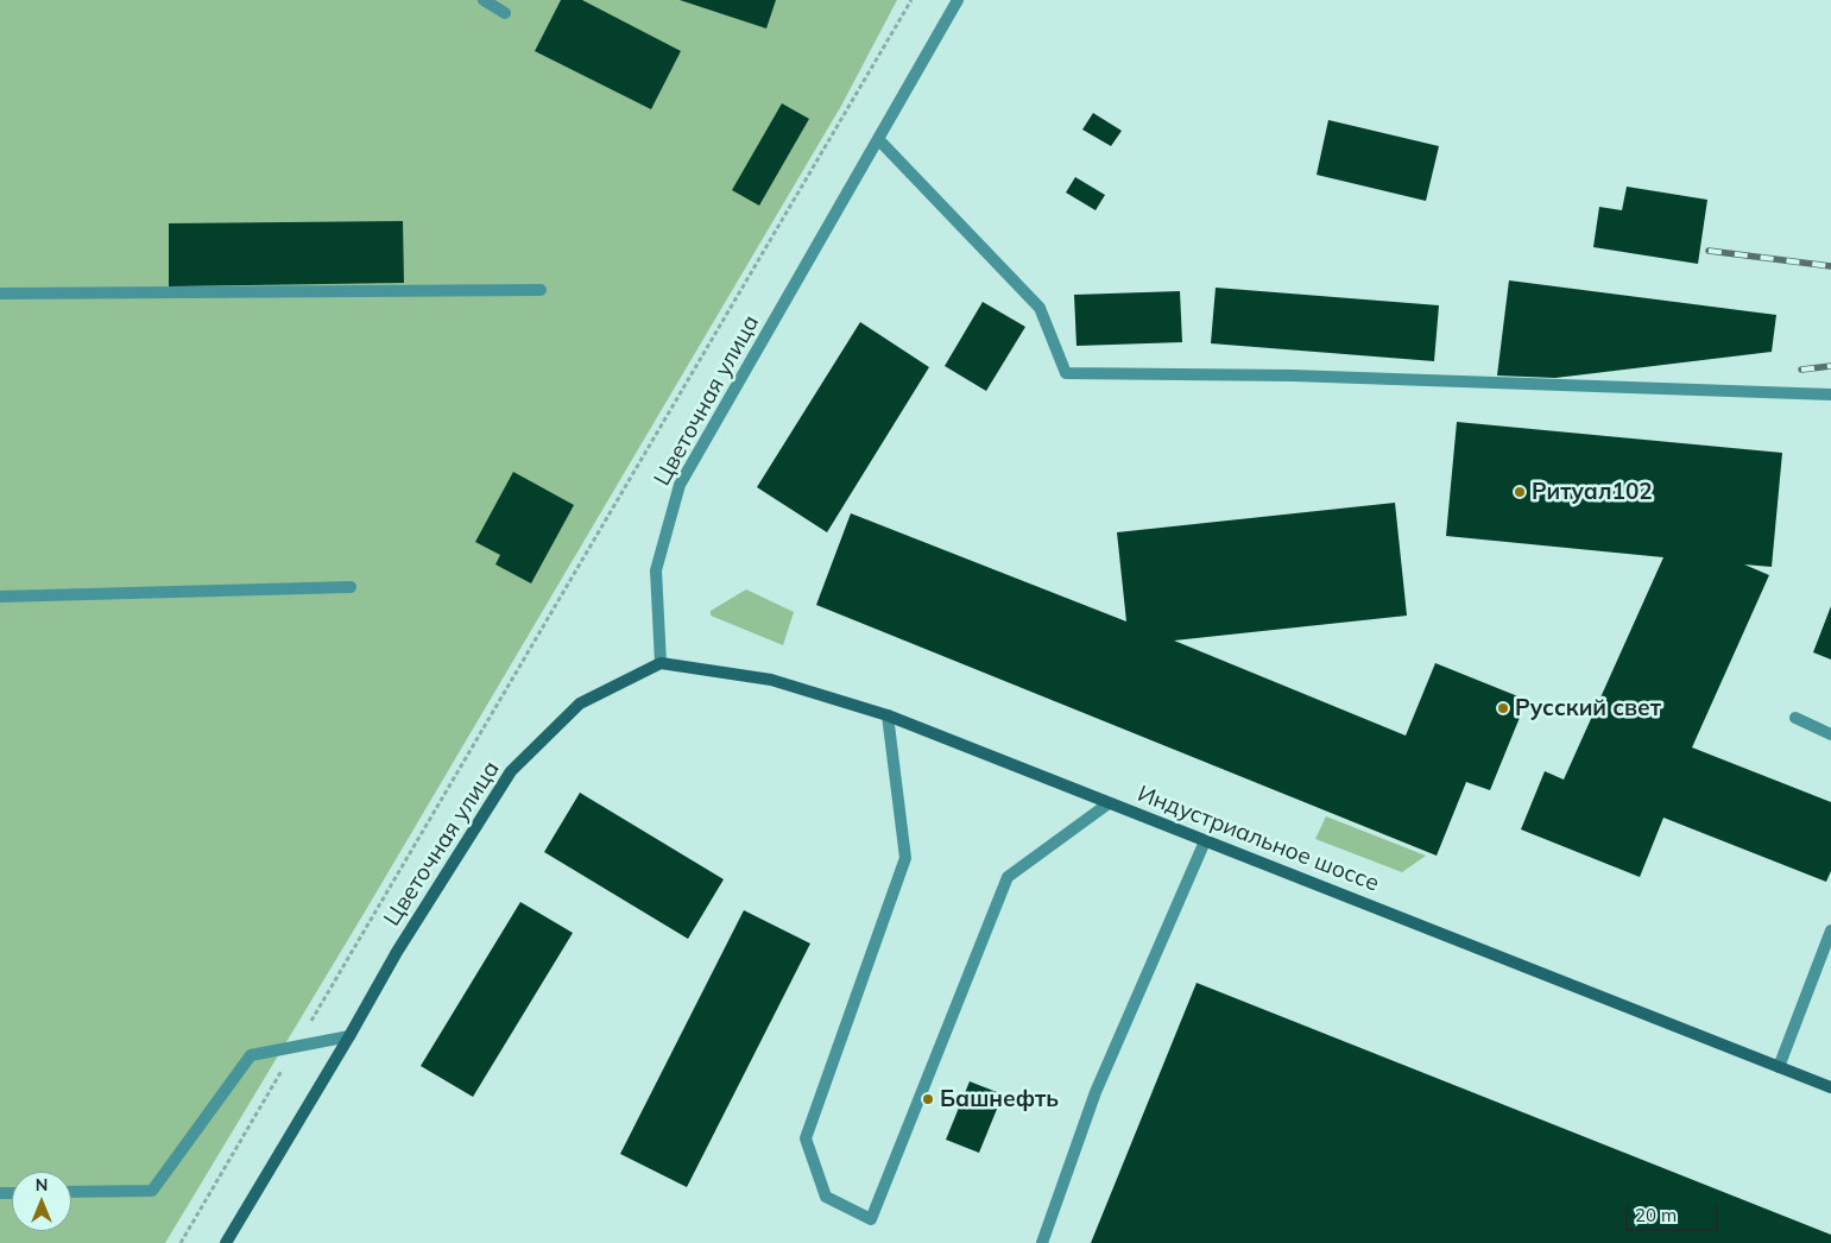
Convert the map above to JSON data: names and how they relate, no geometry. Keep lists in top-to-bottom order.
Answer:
{
  "streets": {
    "street": ["Цветочная улица", "Индустриальное шоссе"]
  },
  "crossings": [
    ["Цветочная улица", "Индустриальное шоссе"]
  ],
  "places": ["Ритуал102", "Русский свет", "Башнефть"],
  "scale_bar": "20 m",
  "north": "top"
}
